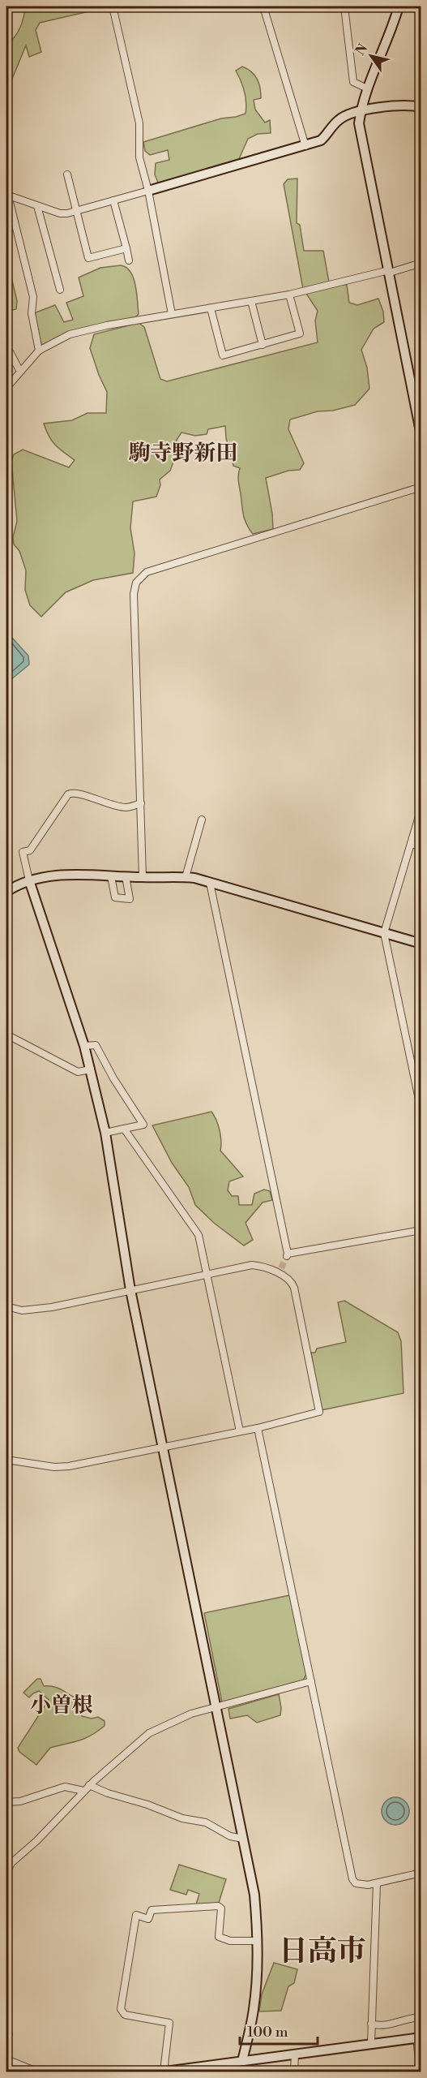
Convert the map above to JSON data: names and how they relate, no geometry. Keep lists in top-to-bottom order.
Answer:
{
  "districts": ["駒寺野新田", "小曽根", "日高市"],
  "scale_bar": "100 m",
  "north": "top left"
}
